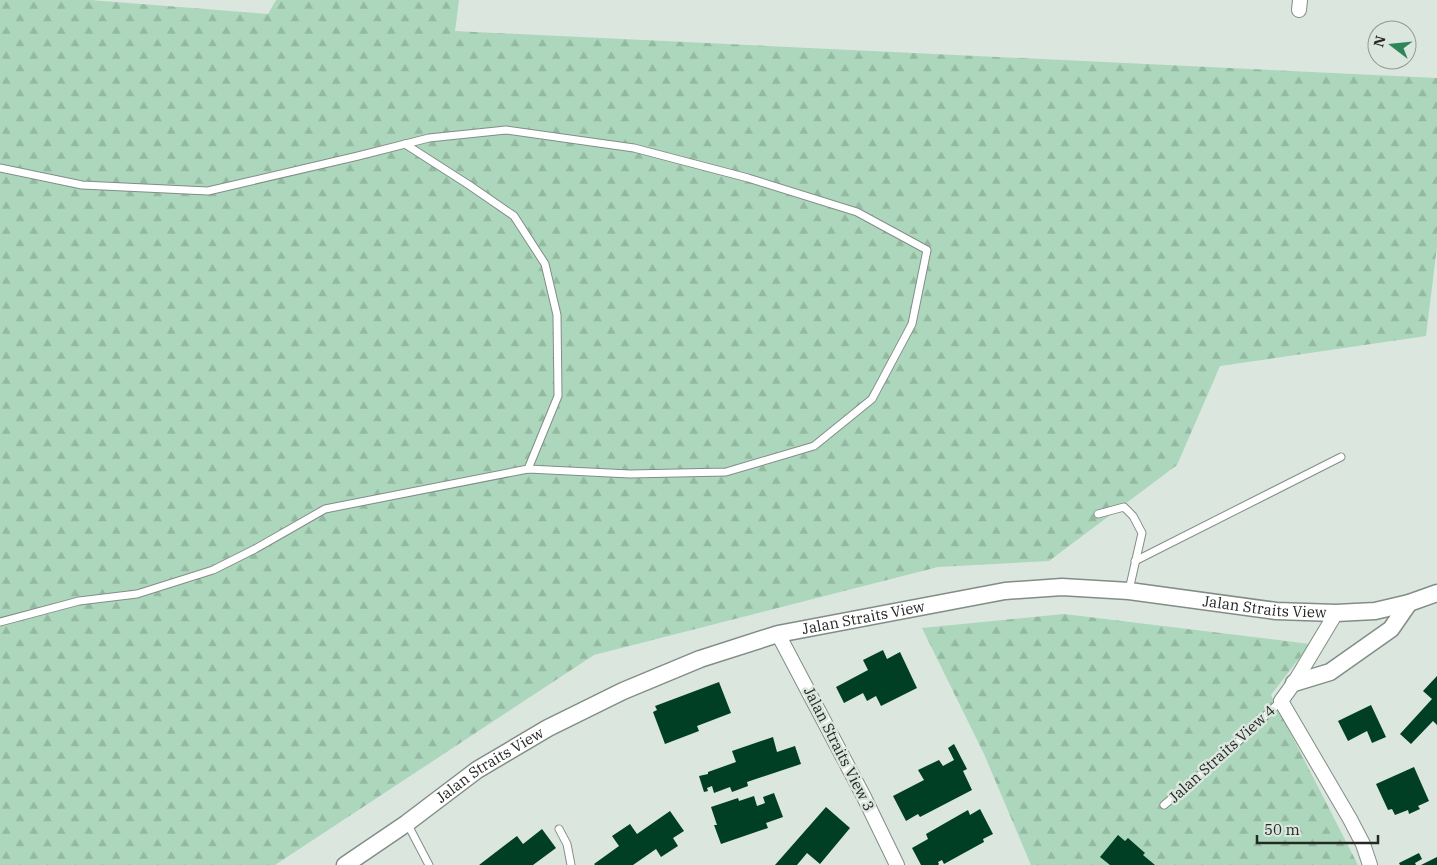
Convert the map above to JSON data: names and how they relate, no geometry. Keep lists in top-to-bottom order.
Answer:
{
  "streets": {
    "street": ["Jalan Straits View", "Jalan Straits View 3", "Jalan Straits View 4"]
  },
  "crossings": [
    ["Jalan Straits View", "Jalan Straits View 3"],
    ["Jalan Straits View", "Jalan Straits View 4"]
  ],
  "scale_bar": "50 m",
  "north": "left"
}
